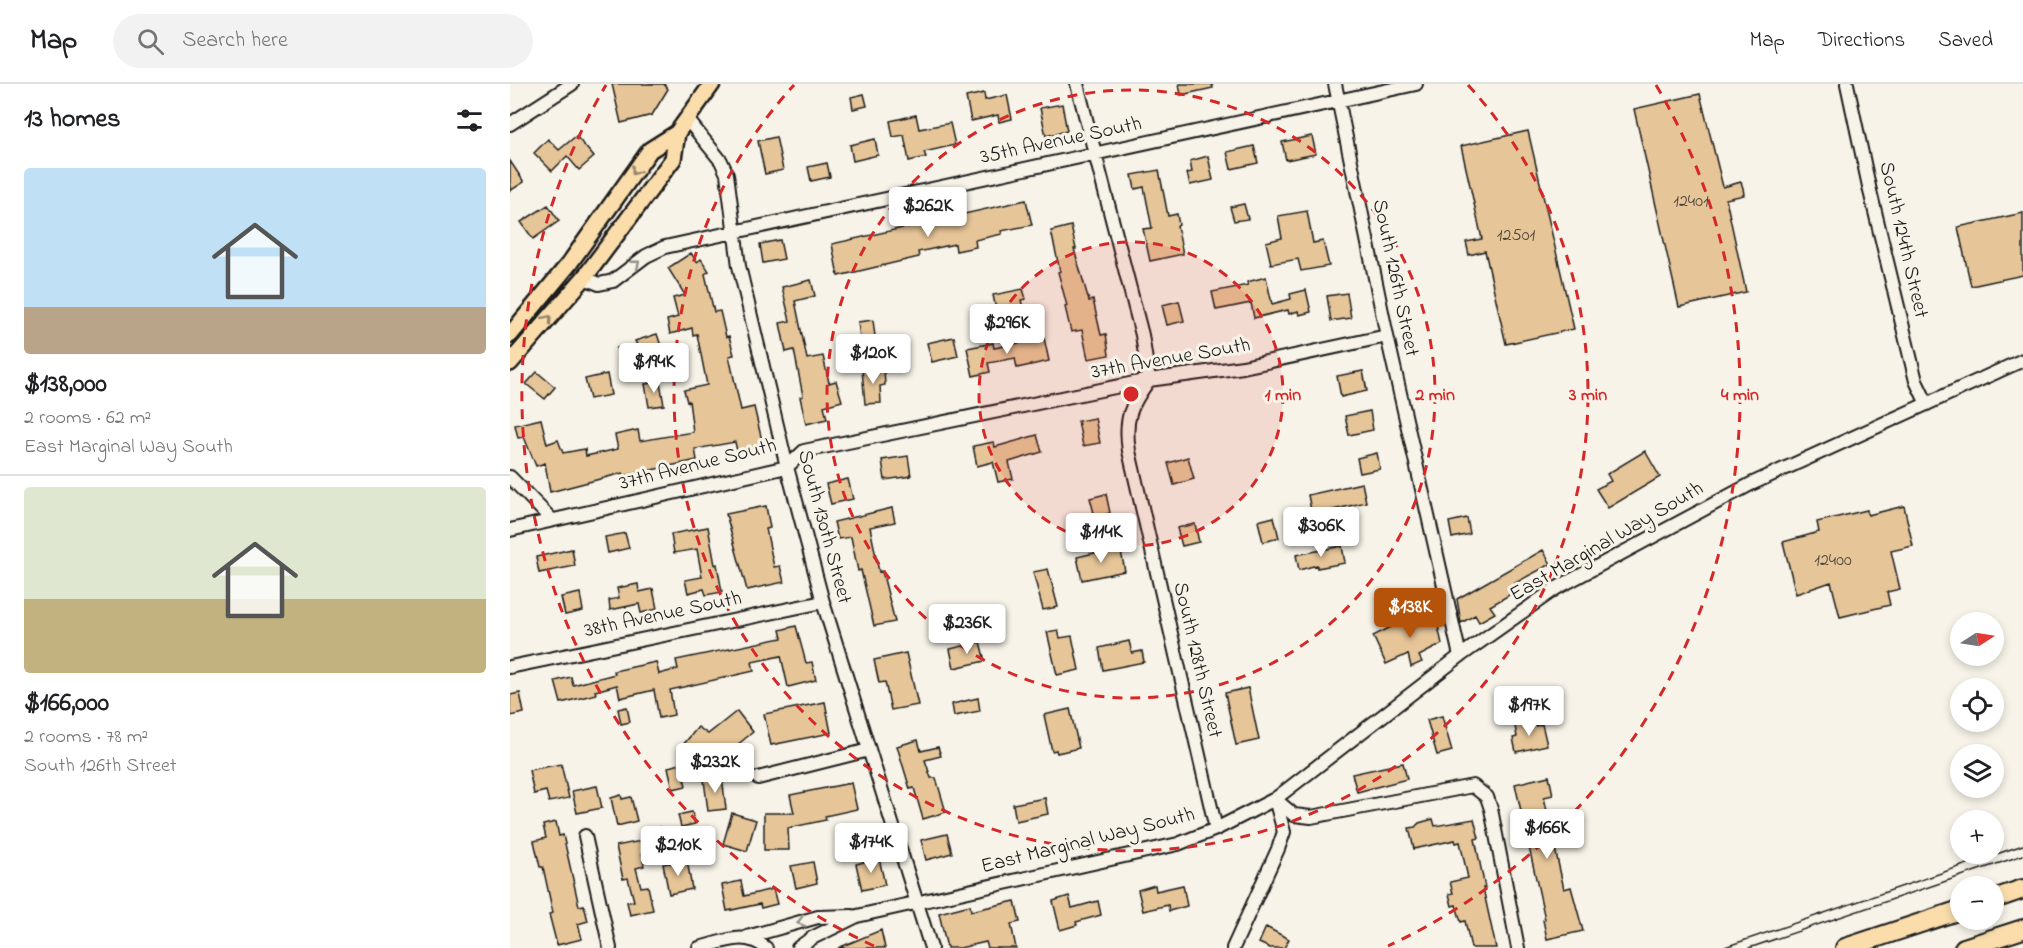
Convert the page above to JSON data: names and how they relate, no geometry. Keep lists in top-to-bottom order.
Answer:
{
  "streets": {
    "street": [
      "35th Avenue South",
      "South 124th Street",
      "South 126th Street",
      "37th Avenue South",
      "South 130th Street",
      "East Marginal Way South",
      "38th Avenue South",
      "South 128th Street"
    ]
  },
  "crossings": [
    ["35th Avenue South", "South 126th Street"],
    ["35th Avenue South", "South 130th Street"],
    ["South 124th Street", "East Marginal Way South"],
    ["South 126th Street", "37th Avenue South"],
    ["South 126th Street", "East Marginal Way South"],
    ["37th Avenue South", "South 130th Street"],
    ["37th Avenue South", "South 128th Street"],
    ["South 130th Street", "East Marginal Way South"],
    ["South 130th Street", "38th Avenue South"],
    ["East Marginal Way South", "South 128th Street"]
  ],
  "house_numbers": ["12401", "12501", "12400"],
  "north": "right",
  "page": {
    "header": "Map",
    "search": "Search here",
    "nav": ["Map", "Directions", "Saved"],
    "heading": "13 homes",
    "list": [
      {
        "name": "$138,000",
        "note": "2 rooms · 62 m² · East Marginal Way South"
      },
      {
        "name": "$166,000",
        "note": "2 rooms · 78 m² · South 126th Street"
      }
    ],
    "price": [
      "$262K",
      "$296K",
      "$120K",
      "$194K",
      "$306K",
      "$114K",
      "$138K",
      "$236K",
      "$197K",
      "$232K",
      "$166K",
      "$174K",
      "$210K"
    ],
    "map_buttons": ["+", "−"]
  },
  "rings": [
    "1 min",
    "2 min",
    "3 min",
    "4 min"
  ]
}
